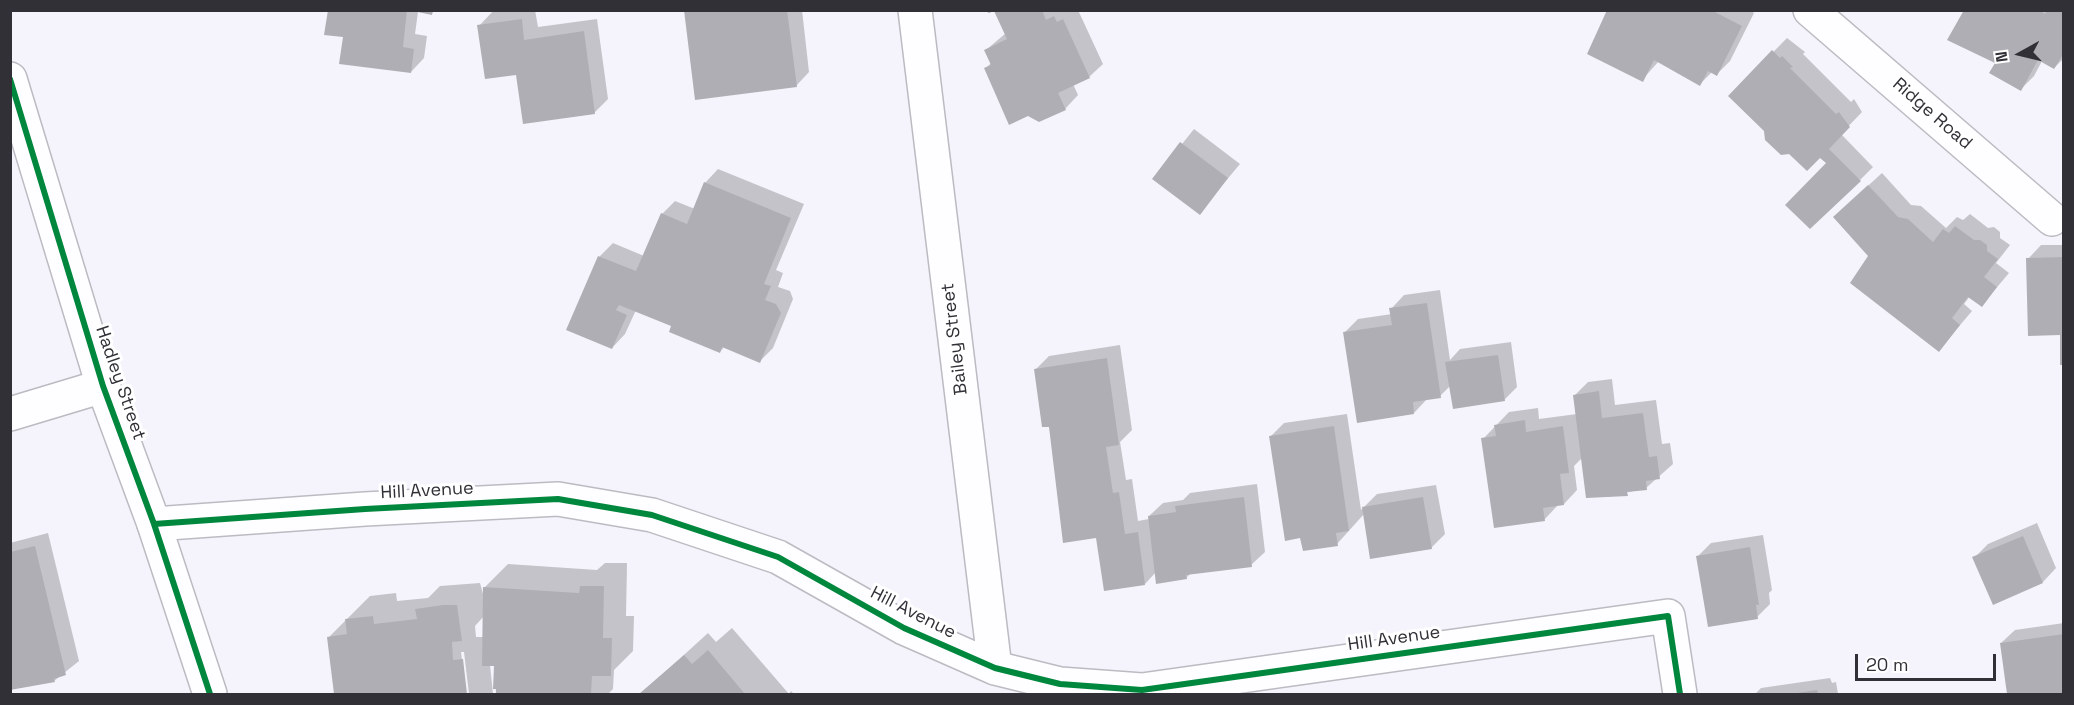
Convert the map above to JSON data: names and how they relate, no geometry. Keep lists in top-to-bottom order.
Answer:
{
  "streets": {
    "street": [
      "Ridge Road",
      "Bailey Street",
      "Hadley Street",
      "Hill Avenue"
    ]
  },
  "crossings": [
    ["Bailey Street", "Hill Avenue"],
    ["Hadley Street", "Hill Avenue"]
  ],
  "scale_bar": "20 m",
  "north": "left"
}
